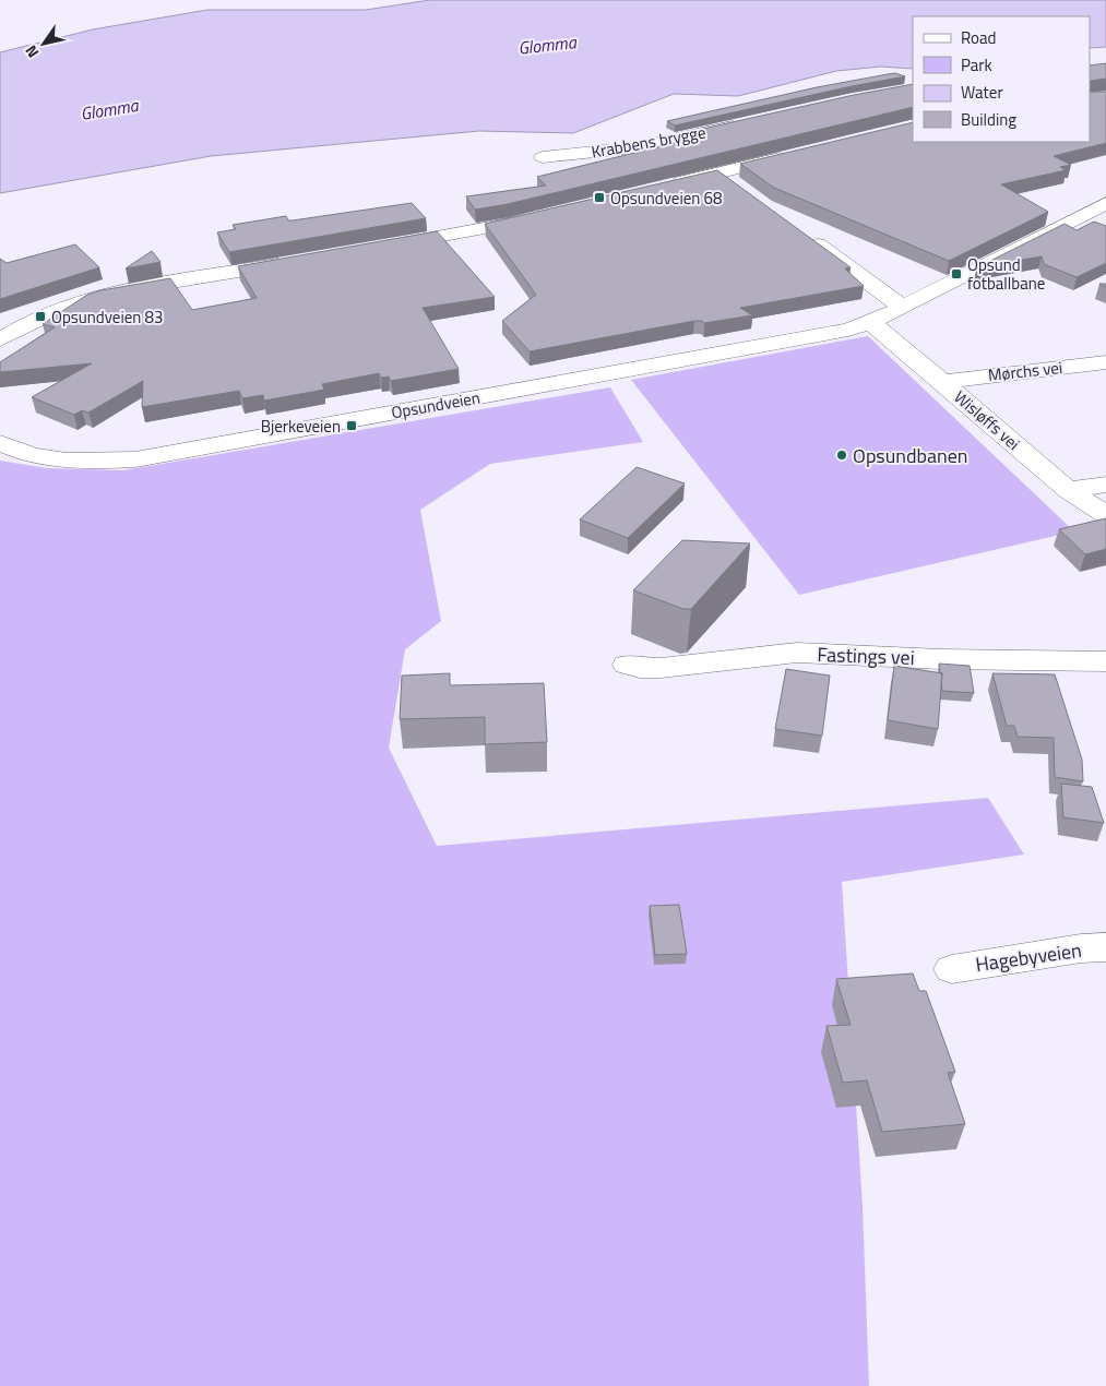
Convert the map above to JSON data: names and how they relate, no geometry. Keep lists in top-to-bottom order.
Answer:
{
  "streets": {
    "street": [
      "Krabbens brygge",
      "Mørchs vei",
      "Opsundveien",
      "Wisløffs vei",
      "Fastings vei",
      "Hagebyveien"
    ]
  },
  "crossings": [
    ["Mørchs vei", "Wisløffs vei"],
    ["Opsundveien", "Wisløffs vei"]
  ],
  "water": ["Glomma"],
  "places": {
    "transit": [
      "Opsundveien 68",
      "Opsund fotballbane",
      "Opsundveien 83",
      "Bjerkeveien"
    ],
    "other": ["Opsundbanen"]
  },
  "legend": [
    "Road",
    "Park",
    "Water",
    "Building"
  ],
  "north": "bottom left"
}
